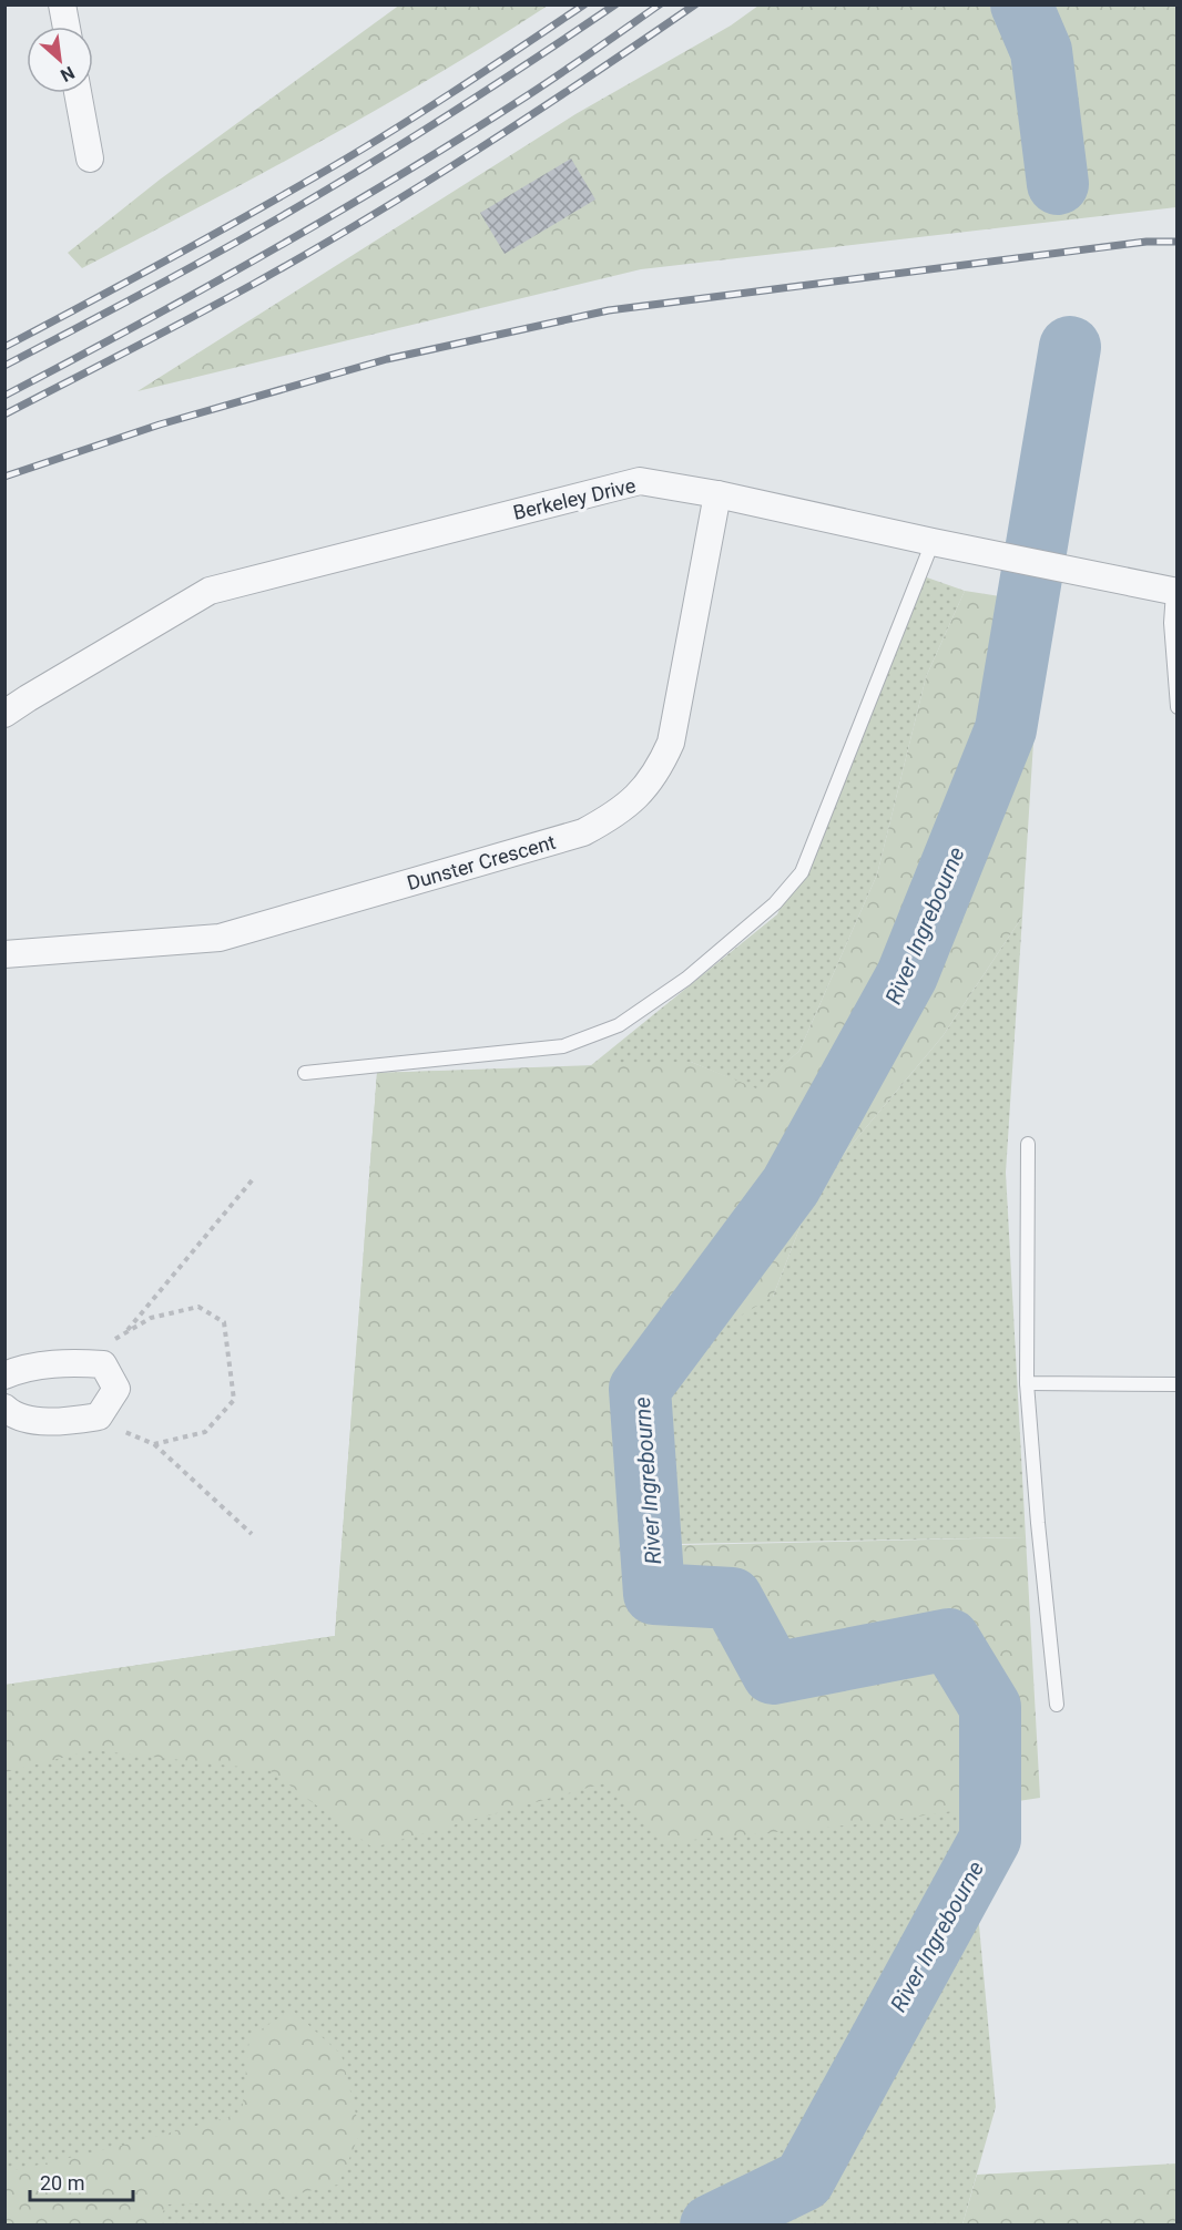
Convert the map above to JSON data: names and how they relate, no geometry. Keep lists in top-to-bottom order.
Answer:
{
  "streets": {
    "street": ["Berkeley Drive", "Dunster Crescent"]
  },
  "crossings": [
    ["Berkeley Drive", "Dunster Crescent"]
  ],
  "water": ["River Ingrebourne"],
  "scale_bar": "20 m",
  "north": "bottom right"
}
